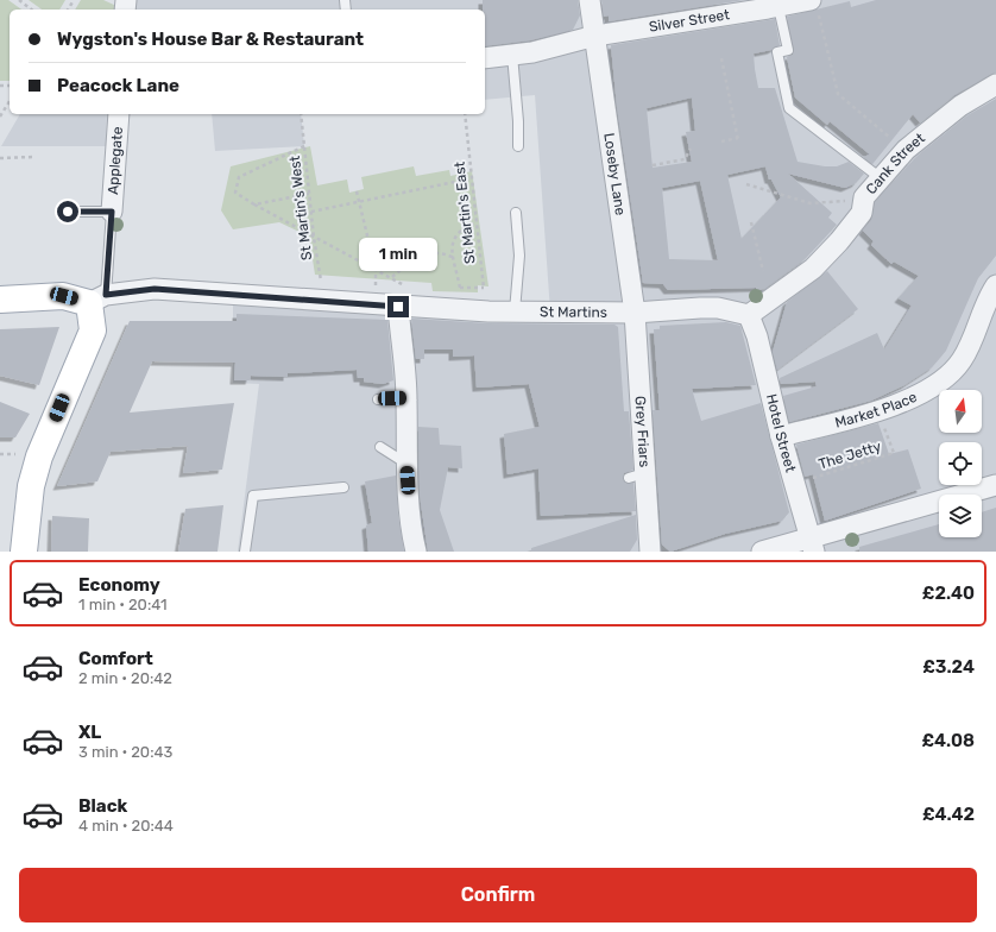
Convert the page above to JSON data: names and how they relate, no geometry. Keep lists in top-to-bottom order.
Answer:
{
  "streets": {
    "street": [
      "Silver Street",
      "Applegate",
      "Cank Street",
      "Loseby Lane",
      "St Martins",
      "Market Place",
      "Grey Friars",
      "Hotel Street"
    ],
    "path": ["St Martin's West", "St Martin's East", "The Jetty"]
  },
  "crossings": [
    ["Silver Street", "Loseby Lane"],
    ["Applegate", "St Martins"],
    ["Cank Street", "St Martins"],
    ["Cank Street", "Hotel Street"],
    ["Loseby Lane", "St Martins"],
    ["Loseby Lane", "Grey Friars"],
    ["St Martin's West", "St Martins"],
    ["St Martin's East", "St Martins"],
    ["St Martins", "Grey Friars"],
    ["St Martins", "Hotel Street"],
    ["Market Place", "Hotel Street"],
    ["Market Place", "The Jetty"],
    ["Hotel Street", "The Jetty"]
  ],
  "north": "top",
  "page": {
    "banner": ["Wygston's House Bar & Restaurant", "Peacock Lane"],
    "bubble": "1 min",
    "list": [
      {
        "name": "Economy",
        "note": "1 min · 20:41",
        "value": "£2.40"
      },
      {
        "name": "Comfort",
        "note": "2 min · 20:42",
        "value": "£3.24"
      },
      {
        "name": "XL",
        "note": "3 min · 20:43",
        "value": "£4.08"
      },
      {
        "name": "Black",
        "note": "4 min · 20:44",
        "value": "£4.42"
      }
    ],
    "buttons": "Confirm"
  }
}
